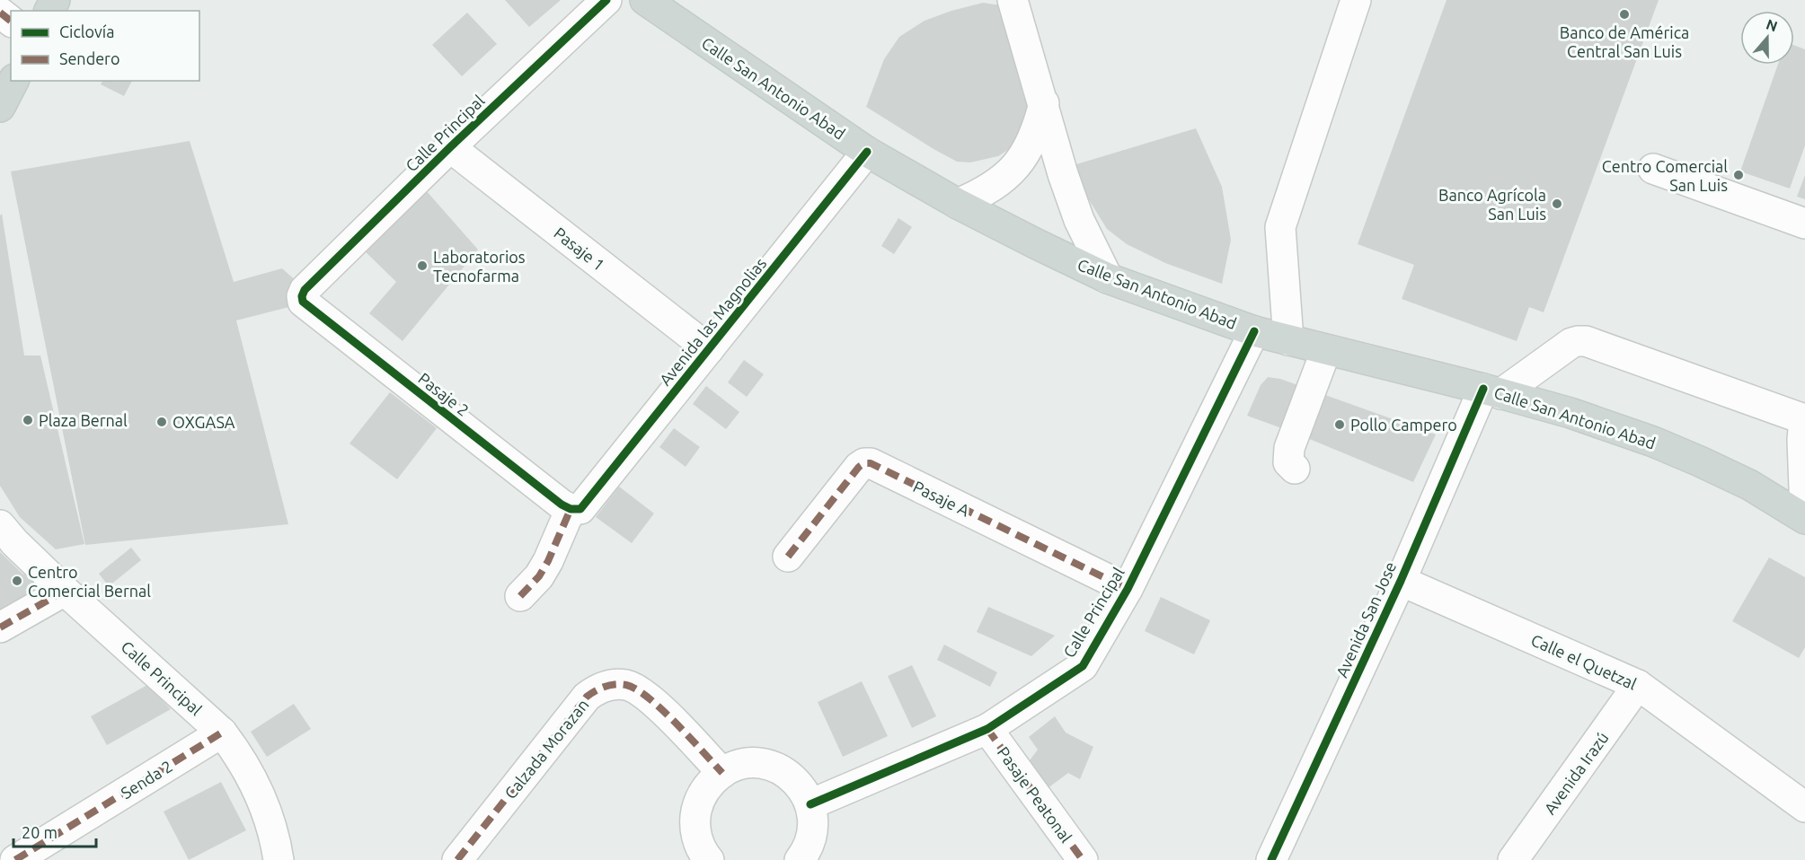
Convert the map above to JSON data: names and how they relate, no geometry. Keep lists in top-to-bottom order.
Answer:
{
  "streets": {
    "main road": ["Calle San Antonio Abad"],
    "street": [
      "Calle Principal",
      "Pasaje 1",
      "Avenida las Magnolias",
      "Pasaje 2",
      "Pasaje A",
      "Avenida San Jose",
      "Calle el Quetzal",
      "Calzada Morazan",
      "Avenida Irazú",
      "Senda 2",
      "Pasaje Peatonal"
    ]
  },
  "crossings": [
    ["Calle San Antonio Abad", "Calle Principal"],
    ["Calle San Antonio Abad", "Avenida las Magnolias"],
    ["Calle San Antonio Abad", "Avenida San Jose"],
    ["Calle Principal", "Pasaje 1"],
    ["Calle Principal", "Pasaje 2"],
    ["Calle Principal", "Pasaje A"],
    ["Calle Principal", "Senda 2"],
    ["Calle Principal", "Pasaje Peatonal"],
    ["Pasaje 1", "Avenida las Magnolias"],
    ["Avenida las Magnolias", "Pasaje 2"],
    ["Avenida San Jose", "Calle el Quetzal"],
    ["Calle el Quetzal", "Avenida Irazú"]
  ],
  "places": [
    "Banco de América Central San Luis",
    "Centro Comercial San Luis",
    "Banco Agrícola San Luis",
    "Laboratorios Tecnofarma",
    "Plaza Bernal",
    "OXGASA",
    "Pollo Campero",
    "Centro Comercial Bernal"
  ],
  "legend": ["Ciclovía", "Sendero"],
  "scale_bar": "20 m",
  "north": "top"
}
